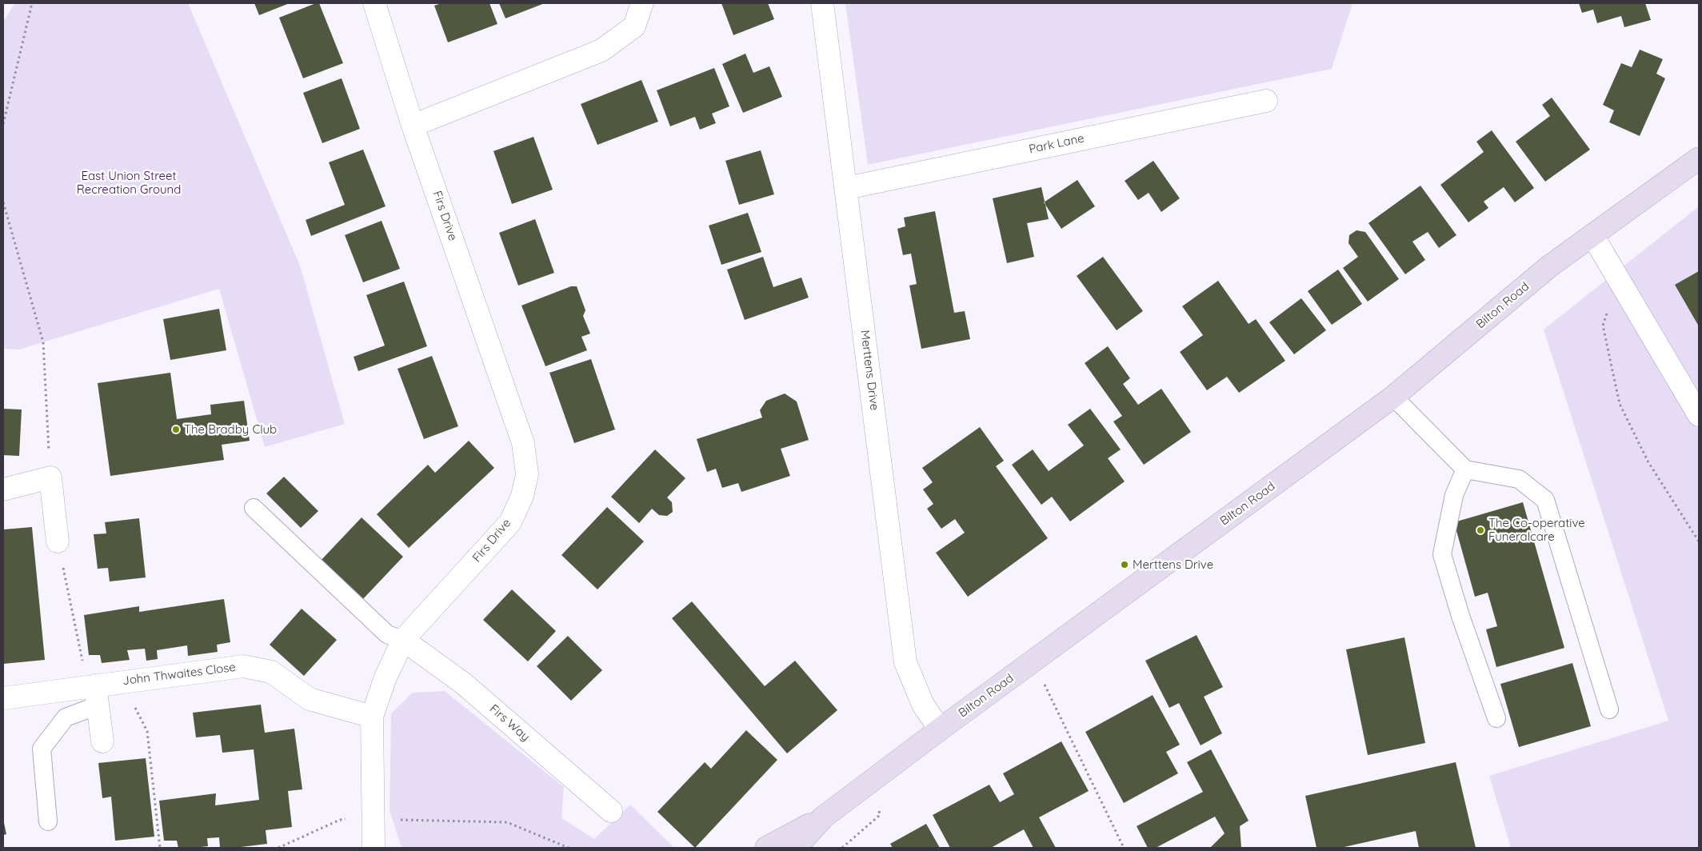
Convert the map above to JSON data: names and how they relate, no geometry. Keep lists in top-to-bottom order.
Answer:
{
  "streets": {
    "main road": ["Bilton Road"],
    "street": [
      "Park Lane",
      "Firs Drive",
      "Merttens Drive",
      "John Thwaites Close",
      "Firs Way"
    ]
  },
  "crossings": [
    ["Park Lane", "Merttens Drive"],
    ["Firs Drive", "John Thwaites Close"],
    ["Firs Drive", "Firs Way"],
    ["Bilton Road", "Merttens Drive"]
  ],
  "parks": ["East Union Street Recreation Ground"],
  "places": ["The Bradby Club", "The Co-operative Funeralcare", "Merttens Drive"]
}
